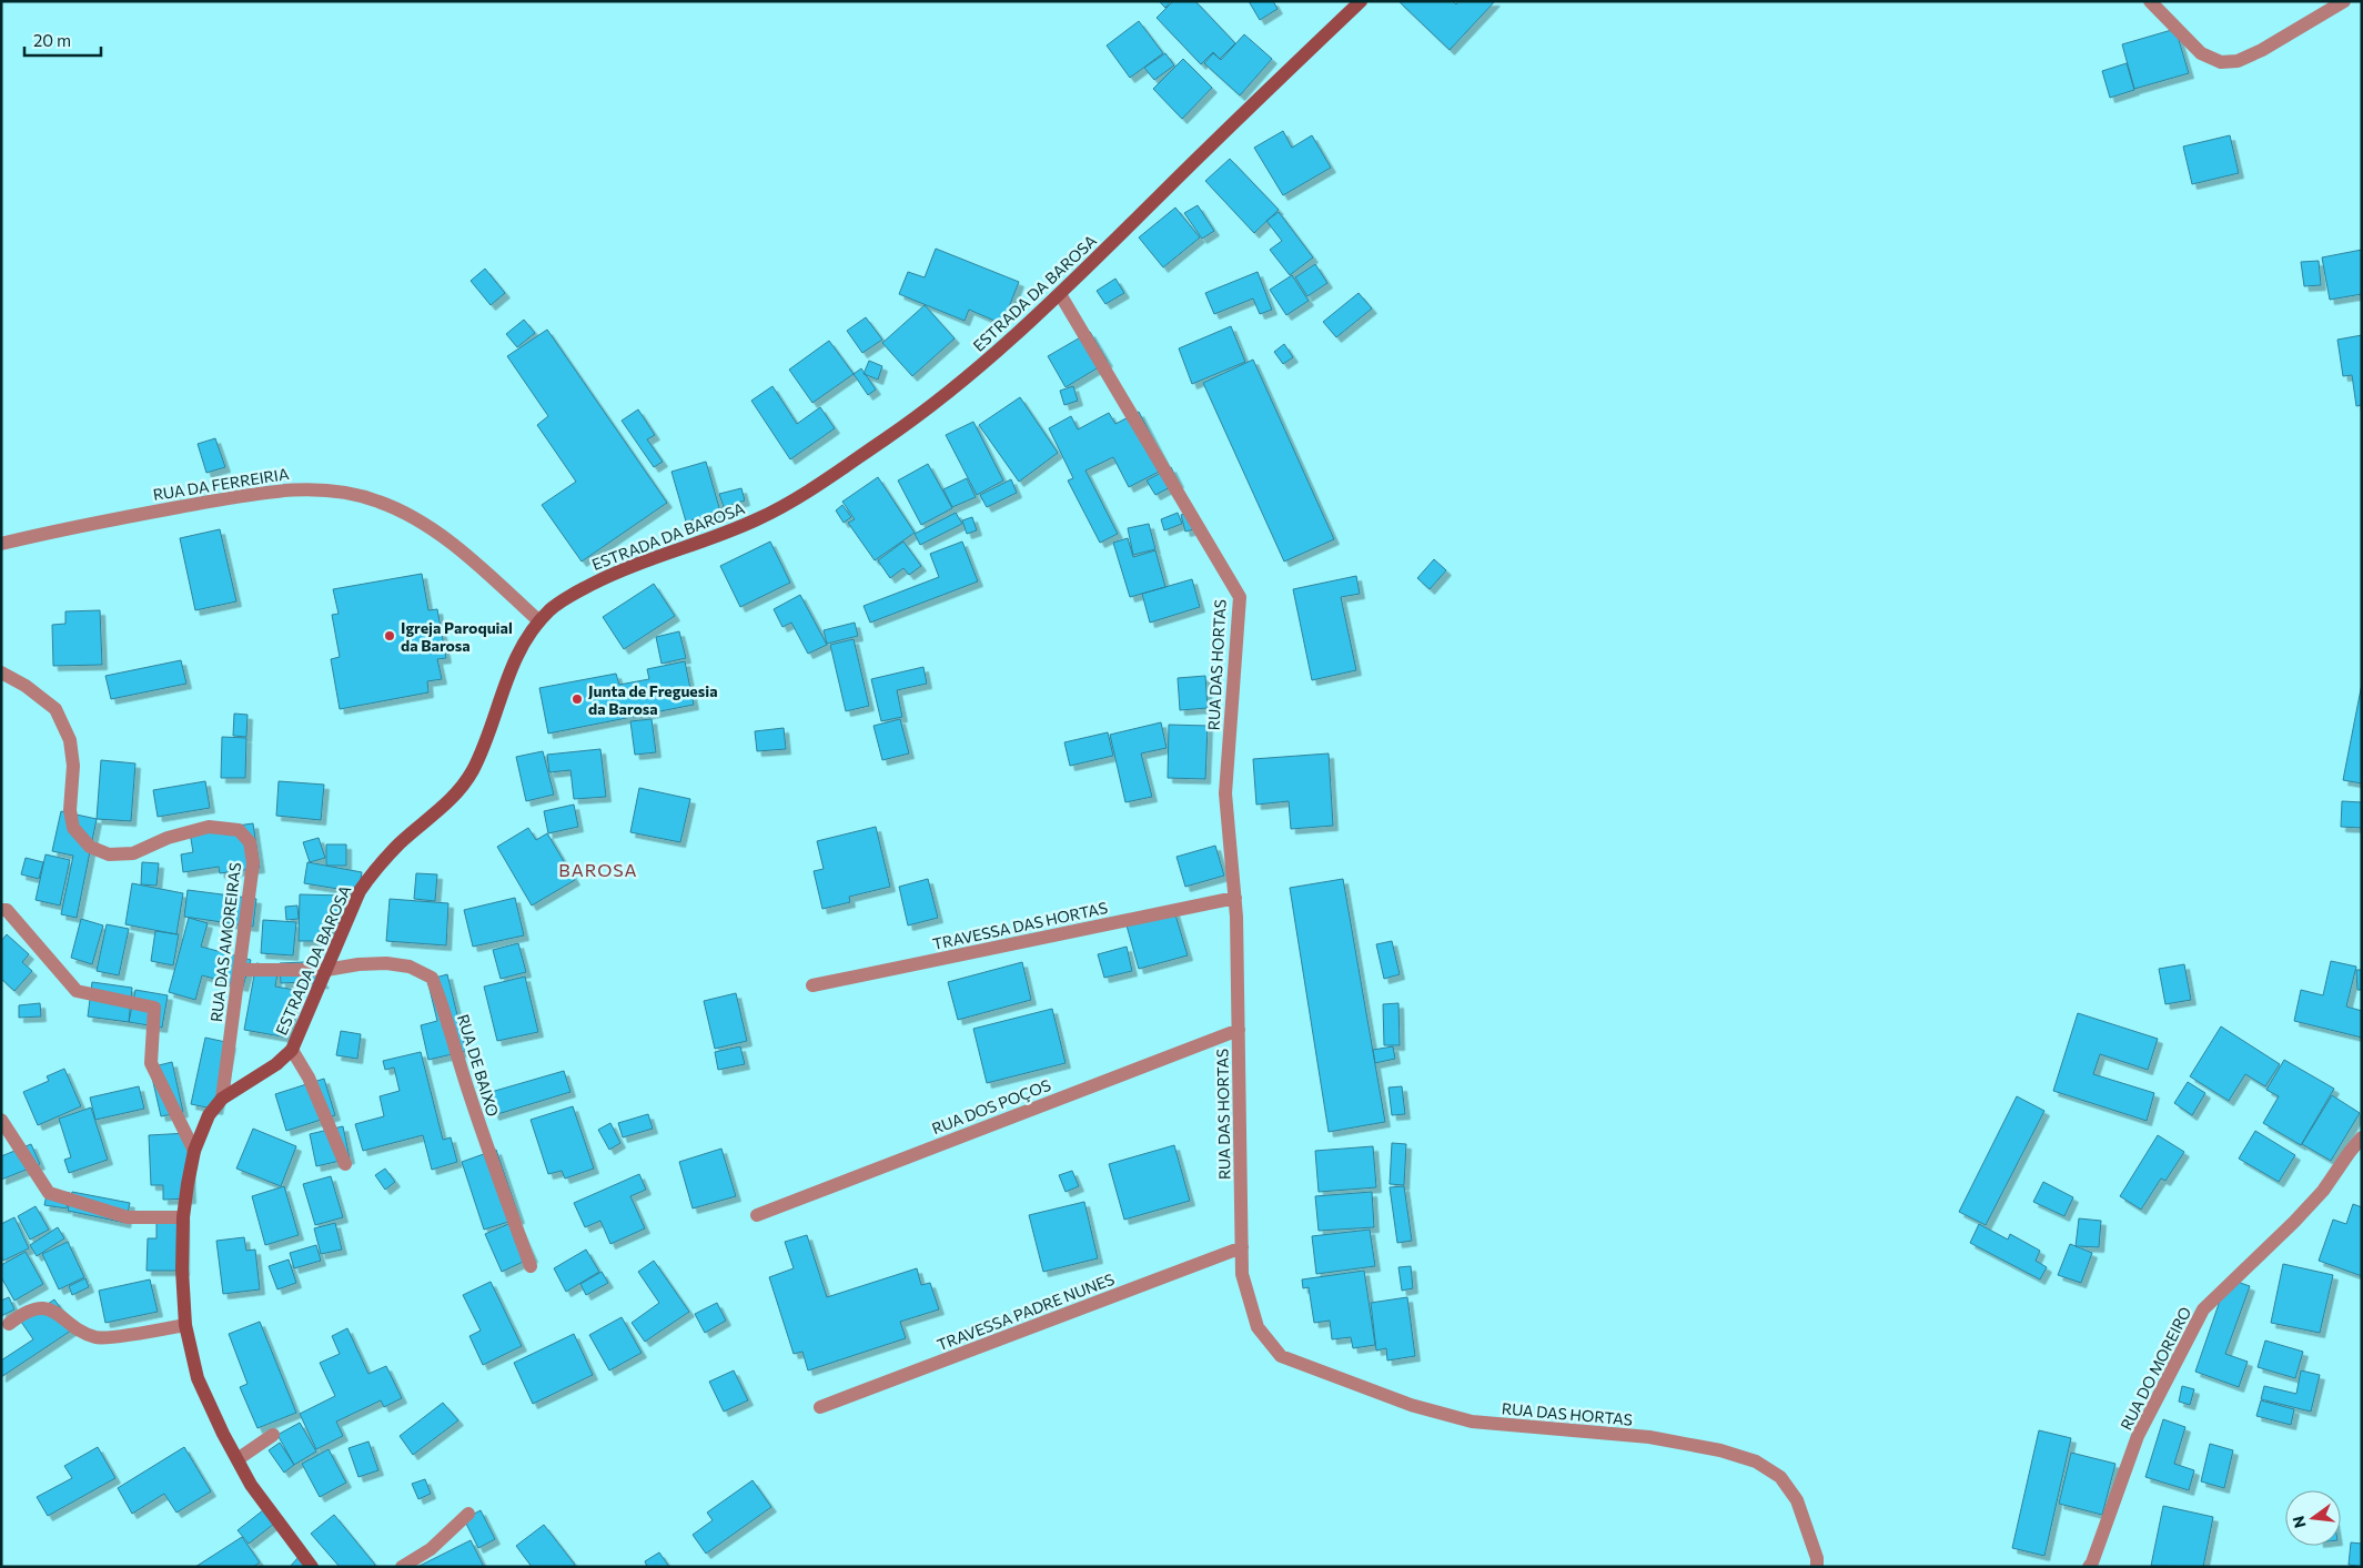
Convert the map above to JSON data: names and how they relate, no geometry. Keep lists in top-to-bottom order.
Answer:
{
  "streets": {
    "street": [
      "ESTRADA DA BAROSA",
      "RUA DA FERREIRIA",
      "RUA DAS HORTAS",
      "TRAVESSA DAS HORTAS",
      "RUA DAS AMOREIRAS",
      "RUA DE BAIXO",
      "RUA DOS POÇOS",
      "TRAVESSA PADRE NUNES",
      "RUA DO MOREIRO"
    ]
  },
  "crossings": [
    ["ESTRADA DA BAROSA", "RUA DA FERREIRIA"],
    ["ESTRADA DA BAROSA", "RUA DAS HORTAS"],
    ["ESTRADA DA BAROSA", "RUA DAS AMOREIRAS"],
    ["ESTRADA DA BAROSA", "RUA DE BAIXO"],
    ["RUA DAS HORTAS", "TRAVESSA DAS HORTAS"],
    ["RUA DAS HORTAS", "RUA DOS POÇOS"],
    ["RUA DAS HORTAS", "TRAVESSA PADRE NUNES"]
  ],
  "districts": ["BAROSA"],
  "places": ["Igreja Paroquial da Barosa", "Junta de Freguesia da Barosa"],
  "scale_bar": "20 m",
  "north": "left"
}
